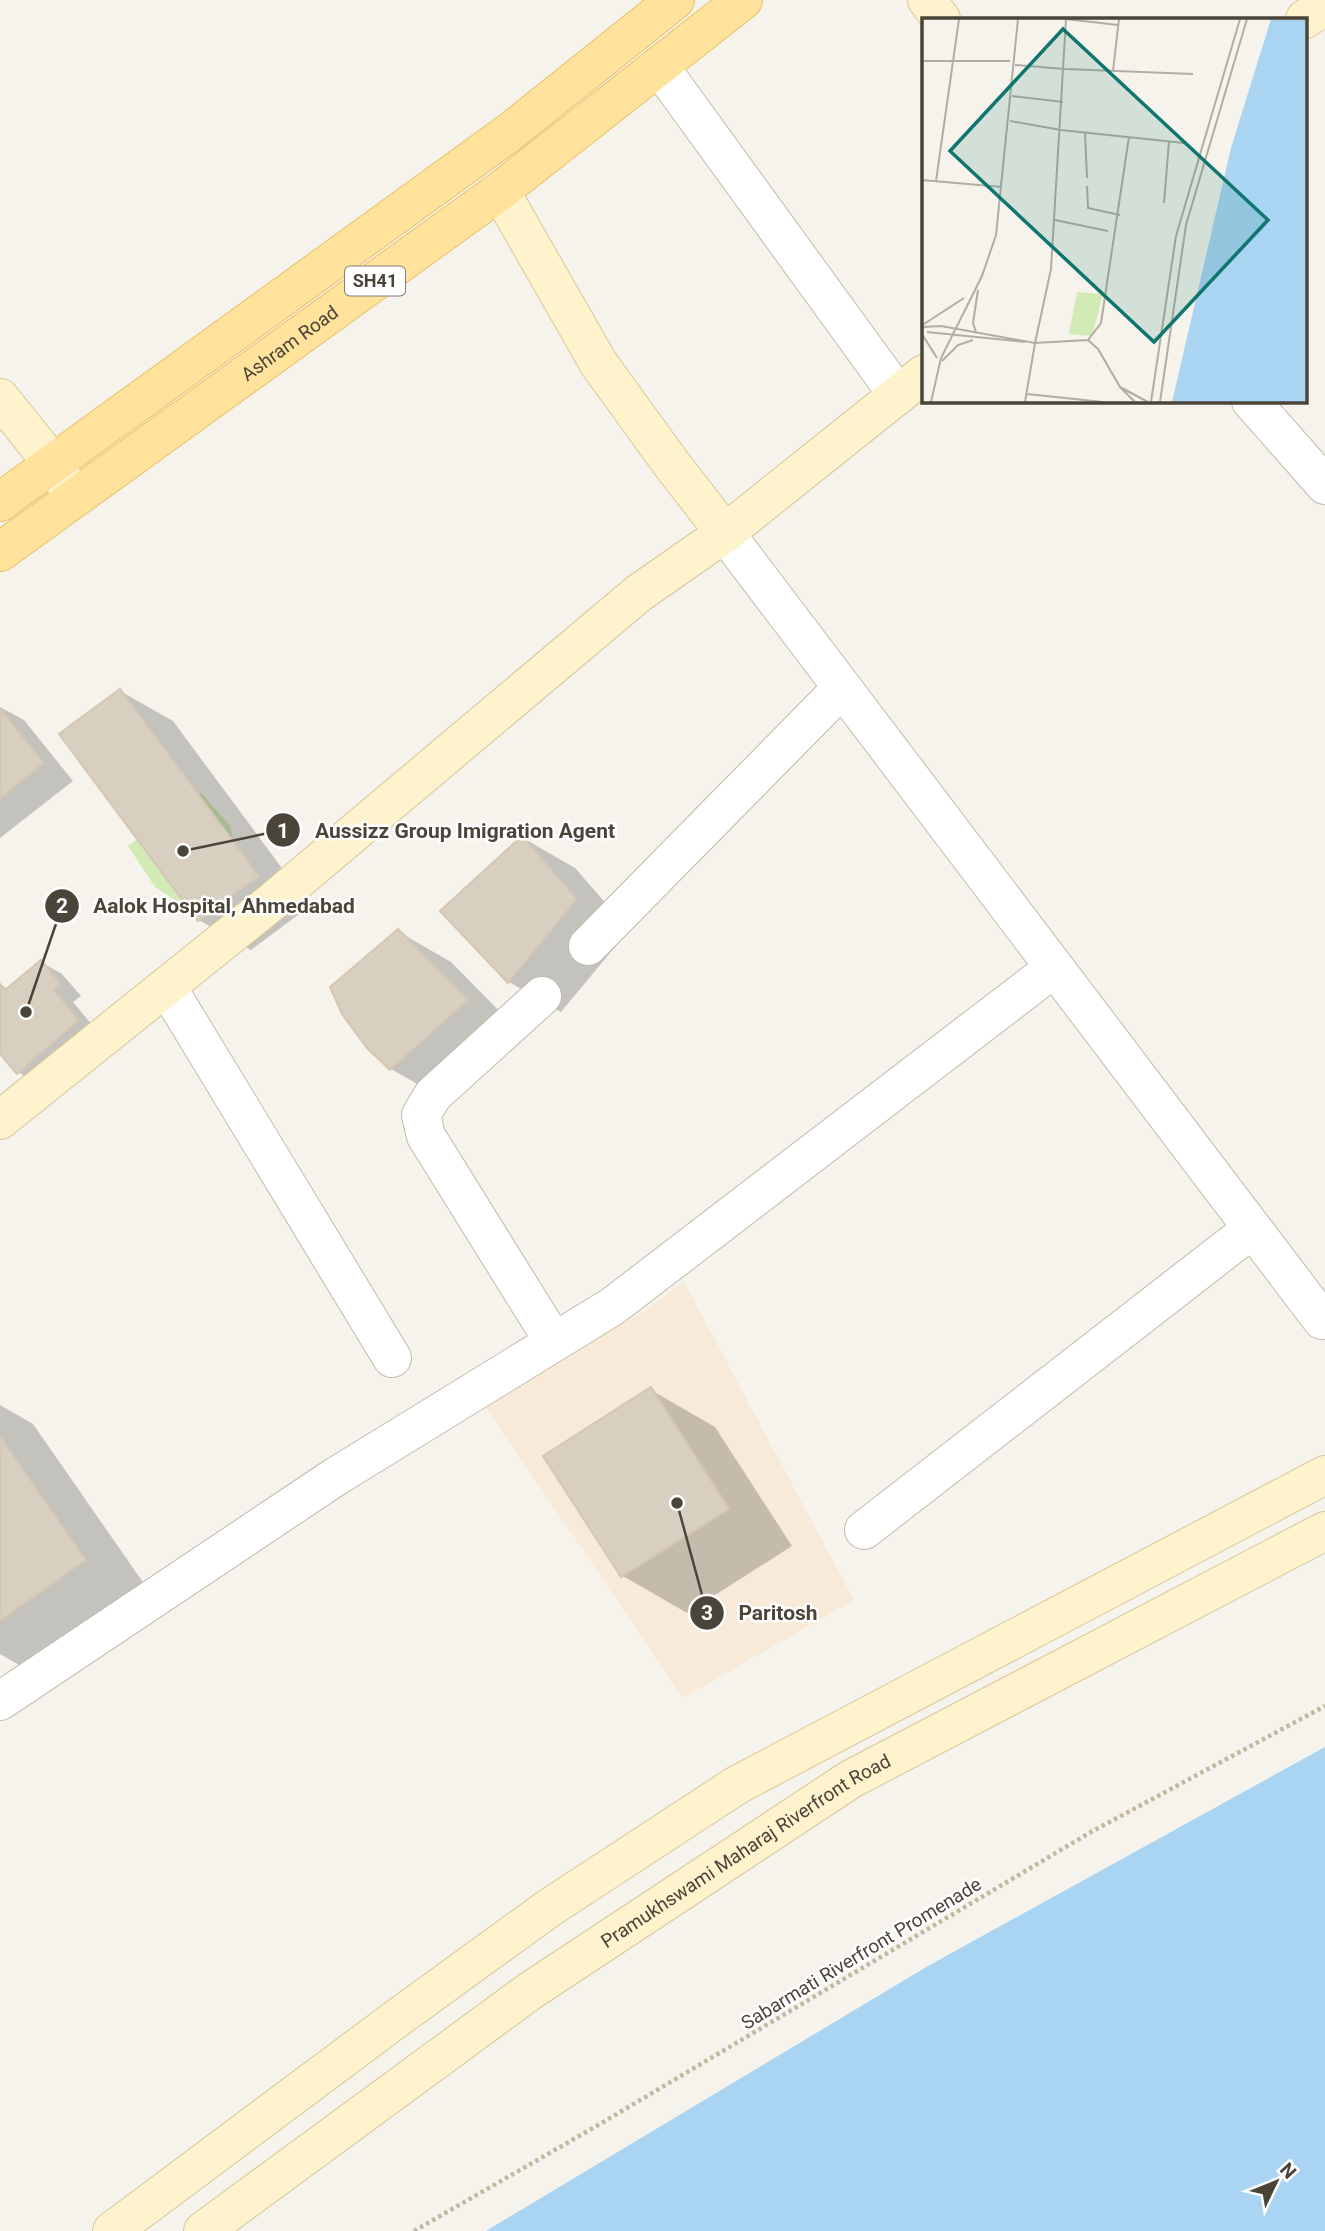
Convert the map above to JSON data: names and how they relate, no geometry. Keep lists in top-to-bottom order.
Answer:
{
  "streets": {
    "main road": ["SH41", "Ashram Road"],
    "street": ["Pramukhswami Maharaj Riverfront Road"],
    "path": ["Sabarmati Riverfront Promenade"]
  },
  "places": ["Aussizz Group Imigration Agent", "Aalok Hospital, Ahmedabad", "Paritosh"],
  "north": "top right"
}
